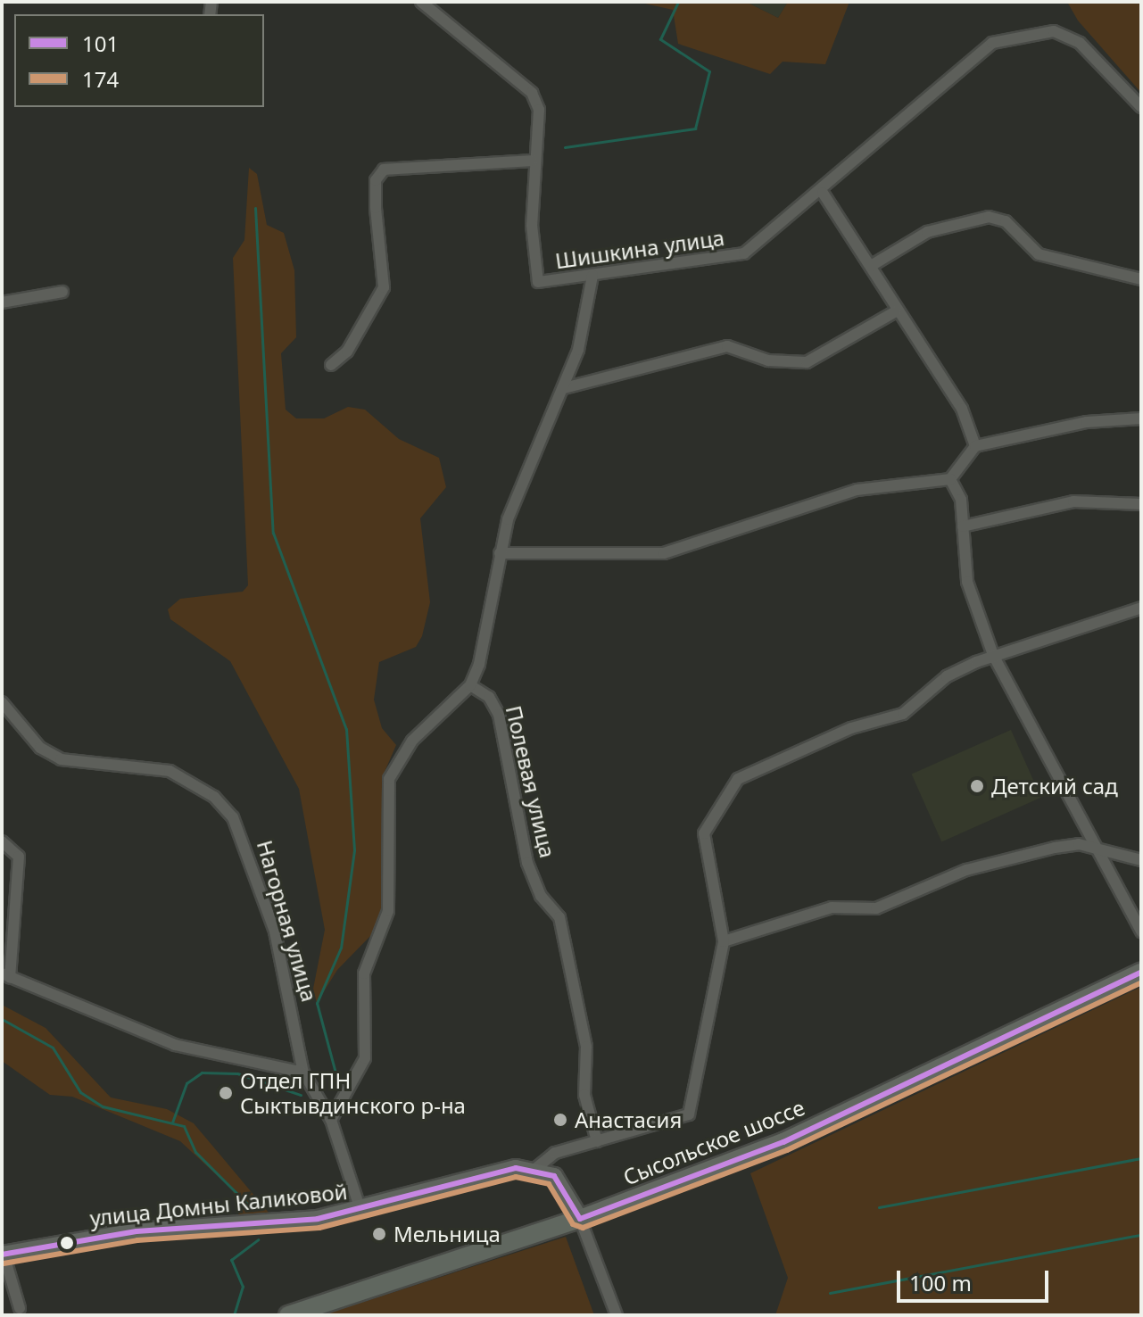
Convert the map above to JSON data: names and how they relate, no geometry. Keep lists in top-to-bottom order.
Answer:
{
  "streets": {
    "highway": ["Сысольское шоссе"],
    "main road": ["улица Домны Каликовой"],
    "street": ["Шишкина улица", "Полевая улица", "Нагорная улица"]
  },
  "crossings": [
    ["Нагорная улица", "улица Домны Каликовой"]
  ],
  "places": [
    "Детский сад",
    "Отдел ГПН Сыктывдинского р-на",
    "Анастасия",
    "Мельница"
  ],
  "lines": ["transit line 101", "transit line 174"],
  "legend": ["101", "174"],
  "scale_bar": "100 m"
}
